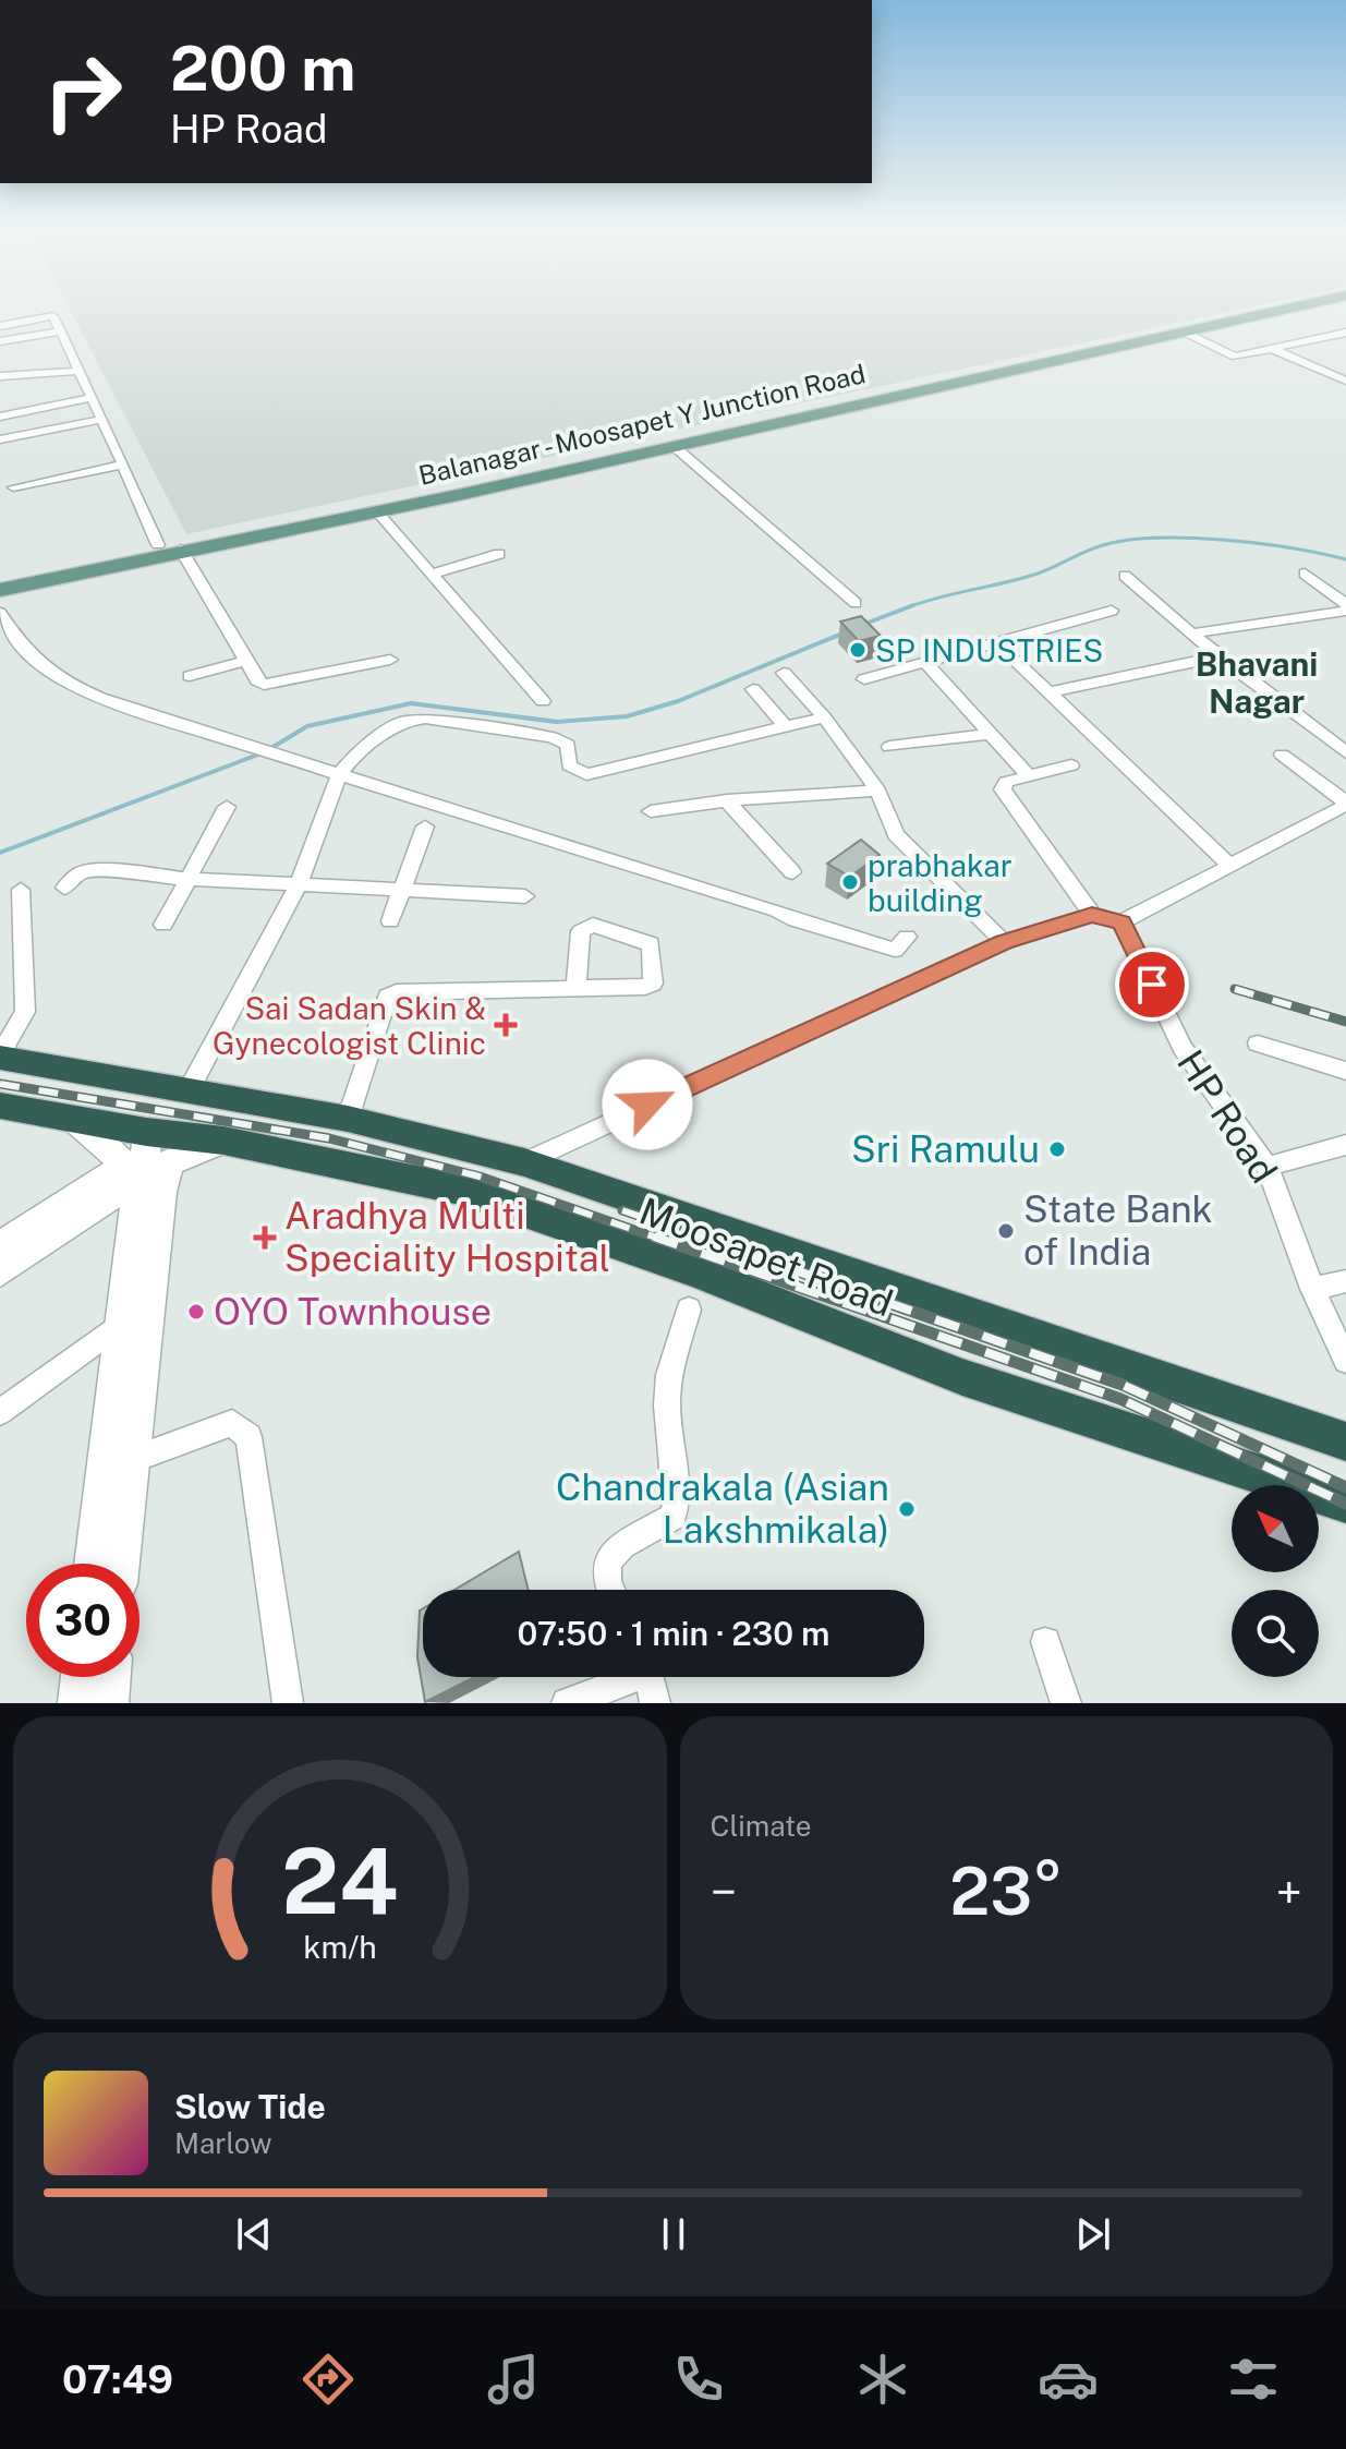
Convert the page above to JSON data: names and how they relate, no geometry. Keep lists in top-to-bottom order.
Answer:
{
  "streets": {
    "highway": ["Moosapet Road"],
    "main road": ["Balanagar - Moosapet Y Junction Road"],
    "street": ["HP Road"]
  },
  "districts": ["Bhavani Nagar"],
  "places": {
    "other": [
      "SP INDUSTRIES",
      "prabhakar building",
      "Sri Ramulu",
      "State Bank of India",
      "OYO Townhouse",
      "Chandrakala (Asian Lakshmikala)"
    ],
    "health": ["Sai Sadan Skin & Gynecologist Clinic", "Aradhya Multi Speciality Hospital"]
  },
  "north": "top left",
  "page": {
    "turn": ["200 m", "HP Road"],
    "limit": "30",
    "trip": "07:50 · 1 min · 230 m",
    "tile": "Climate",
    "heat": ["−", "23°", "+"],
    "song": ["Slow Tide", "Marlow"],
    "tabs": "07:49",
    "gauge": ["24", "km/h"]
  }
}
